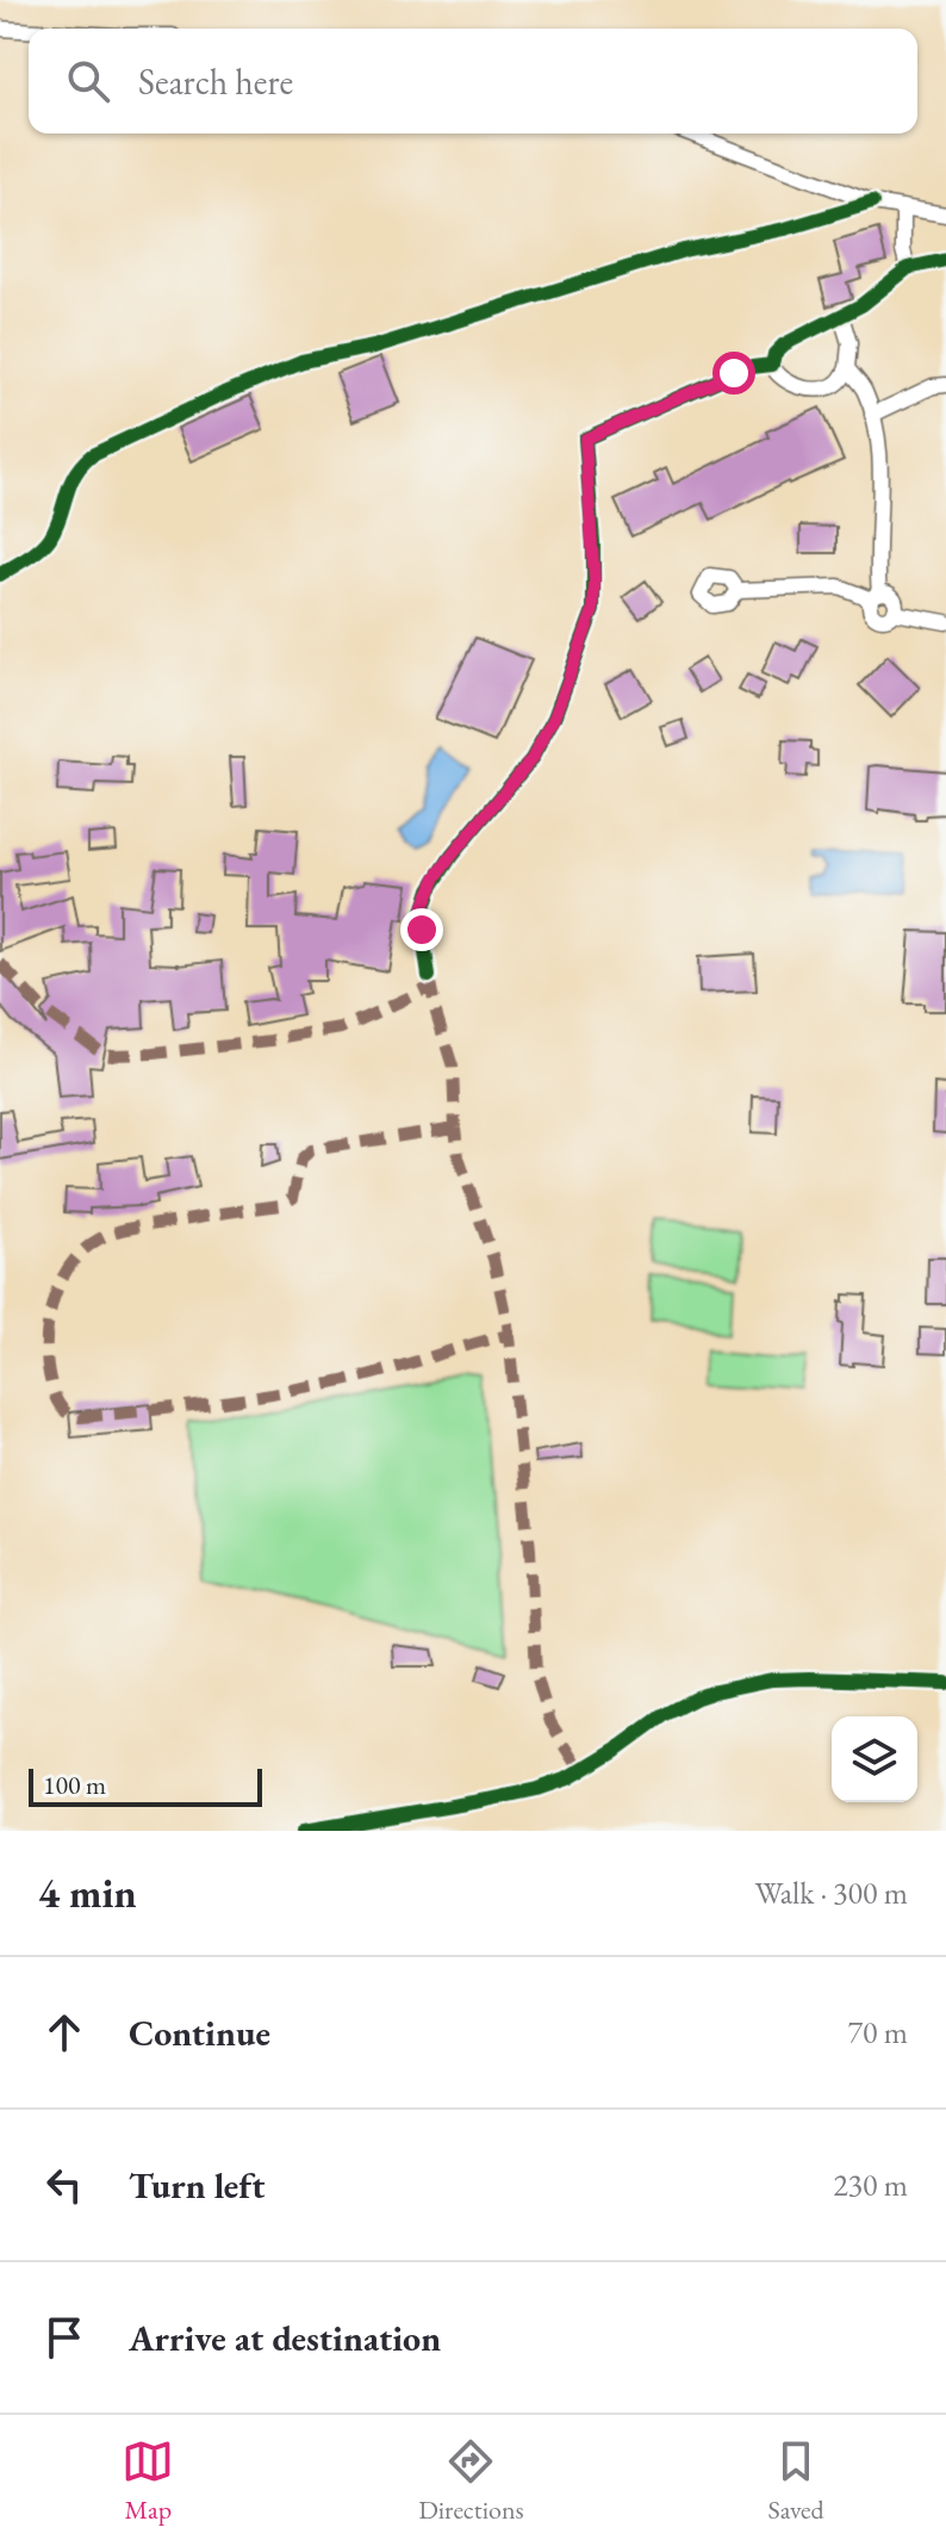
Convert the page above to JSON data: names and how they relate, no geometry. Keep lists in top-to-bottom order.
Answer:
{
  "scale_bar": "100 m",
  "page": {
    "search": "Search here",
    "scale": "100 m",
    "heading": ["4 min", "Walk · 300 m"],
    "list": [
      ["Continue", "70 m"],
      ["Turn left", "230 m"],
      "Arrive at destination"
    ],
    "nav": ["Map", "Directions", "Saved"]
  }
}
